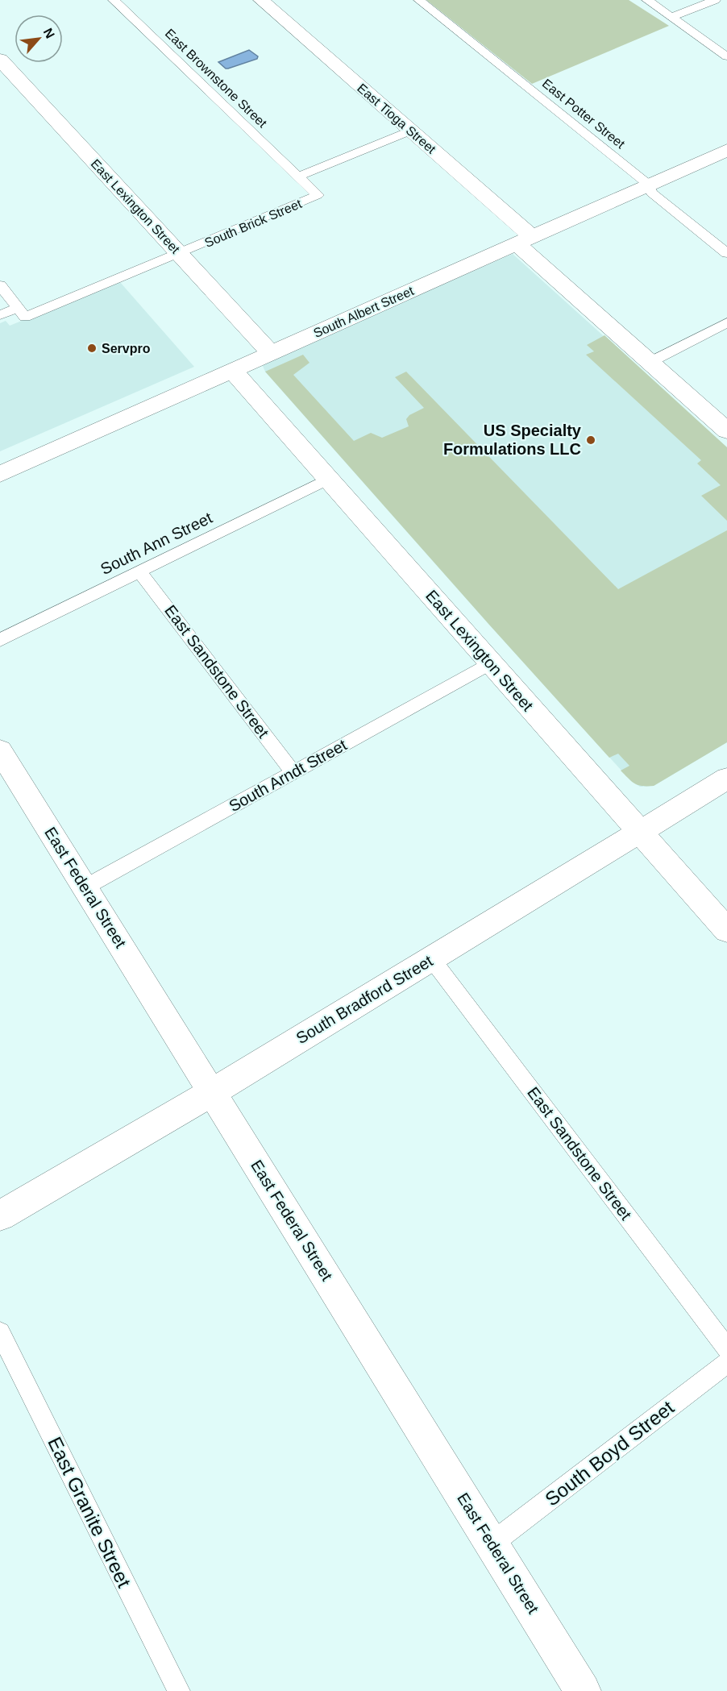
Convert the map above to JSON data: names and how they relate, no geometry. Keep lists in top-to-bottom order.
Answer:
{
  "streets": {
    "street": [
      "East Tioga Street",
      "East Lexington Street",
      "South Albert Street",
      "East Federal Street",
      "South Bradford Street"
    ],
    "lane": [
      "East Brownstone Street",
      "East Potter Street",
      "South Brick Street",
      "South Ann Street",
      "East Sandstone Street",
      "South Arndt Street",
      "South Boyd Street",
      "East Granite Street"
    ]
  },
  "crossings": [
    ["East Brownstone Street", "South Brick Street"],
    ["East Potter Street", "South Albert Street"],
    ["East Tioga Street", "South Brick Street"],
    ["East Tioga Street", "South Albert Street"],
    ["East Lexington Street", "South Brick Street"],
    ["East Lexington Street", "South Albert Street"],
    ["East Lexington Street", "South Ann Street"],
    ["East Lexington Street", "South Arndt Street"],
    ["East Lexington Street", "South Bradford Street"],
    ["South Ann Street", "East Sandstone Street"],
    ["East Sandstone Street", "South Arndt Street"],
    ["East Sandstone Street", "South Bradford Street"],
    ["South Arndt Street", "East Federal Street"],
    ["East Federal Street", "South Bradford Street"],
    ["East Federal Street", "South Boyd Street"]
  ],
  "places": ["Servpro", "US Specialty Formulations LLC"],
  "north": "top right"
}
